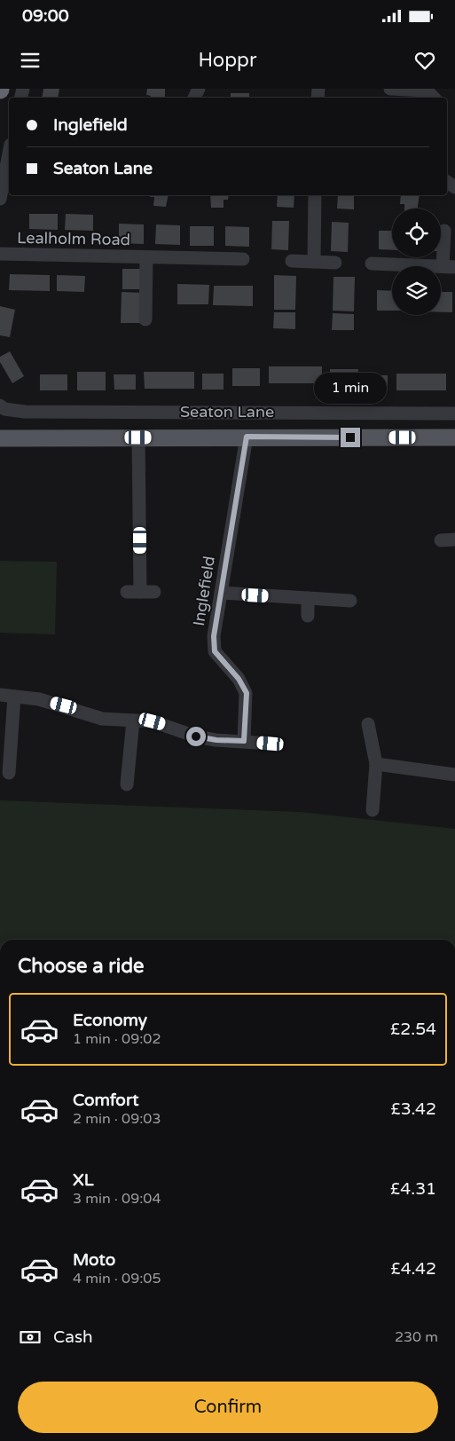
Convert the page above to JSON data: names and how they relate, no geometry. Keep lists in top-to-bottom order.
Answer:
{
  "streets": {
    "main road": ["Seaton Lane"],
    "street": ["Lealholm Road", "Inglefield"]
  },
  "crossings": [
    ["Seaton Lane", "Inglefield"]
  ],
  "page": {
    "status": "09:00",
    "header": "Hoppr",
    "banner": ["Inglefield", "Seaton Lane"],
    "bubble": "1 min",
    "heading": "Choose a ride",
    "list": [
      {
        "name": "Economy",
        "note": "1 min · 09:02",
        "value": "£2.54"
      },
      {
        "name": "Comfort",
        "note": "2 min · 09:03",
        "value": "£3.42"
      },
      {
        "name": "XL",
        "note": "3 min · 09:04",
        "value": "£4.31"
      },
      {
        "name": "Moto",
        "note": "4 min · 09:05",
        "value": "£4.42"
      }
    ],
    "pay": ["Cash", "230 m"],
    "buttons": "Confirm"
  }
}
